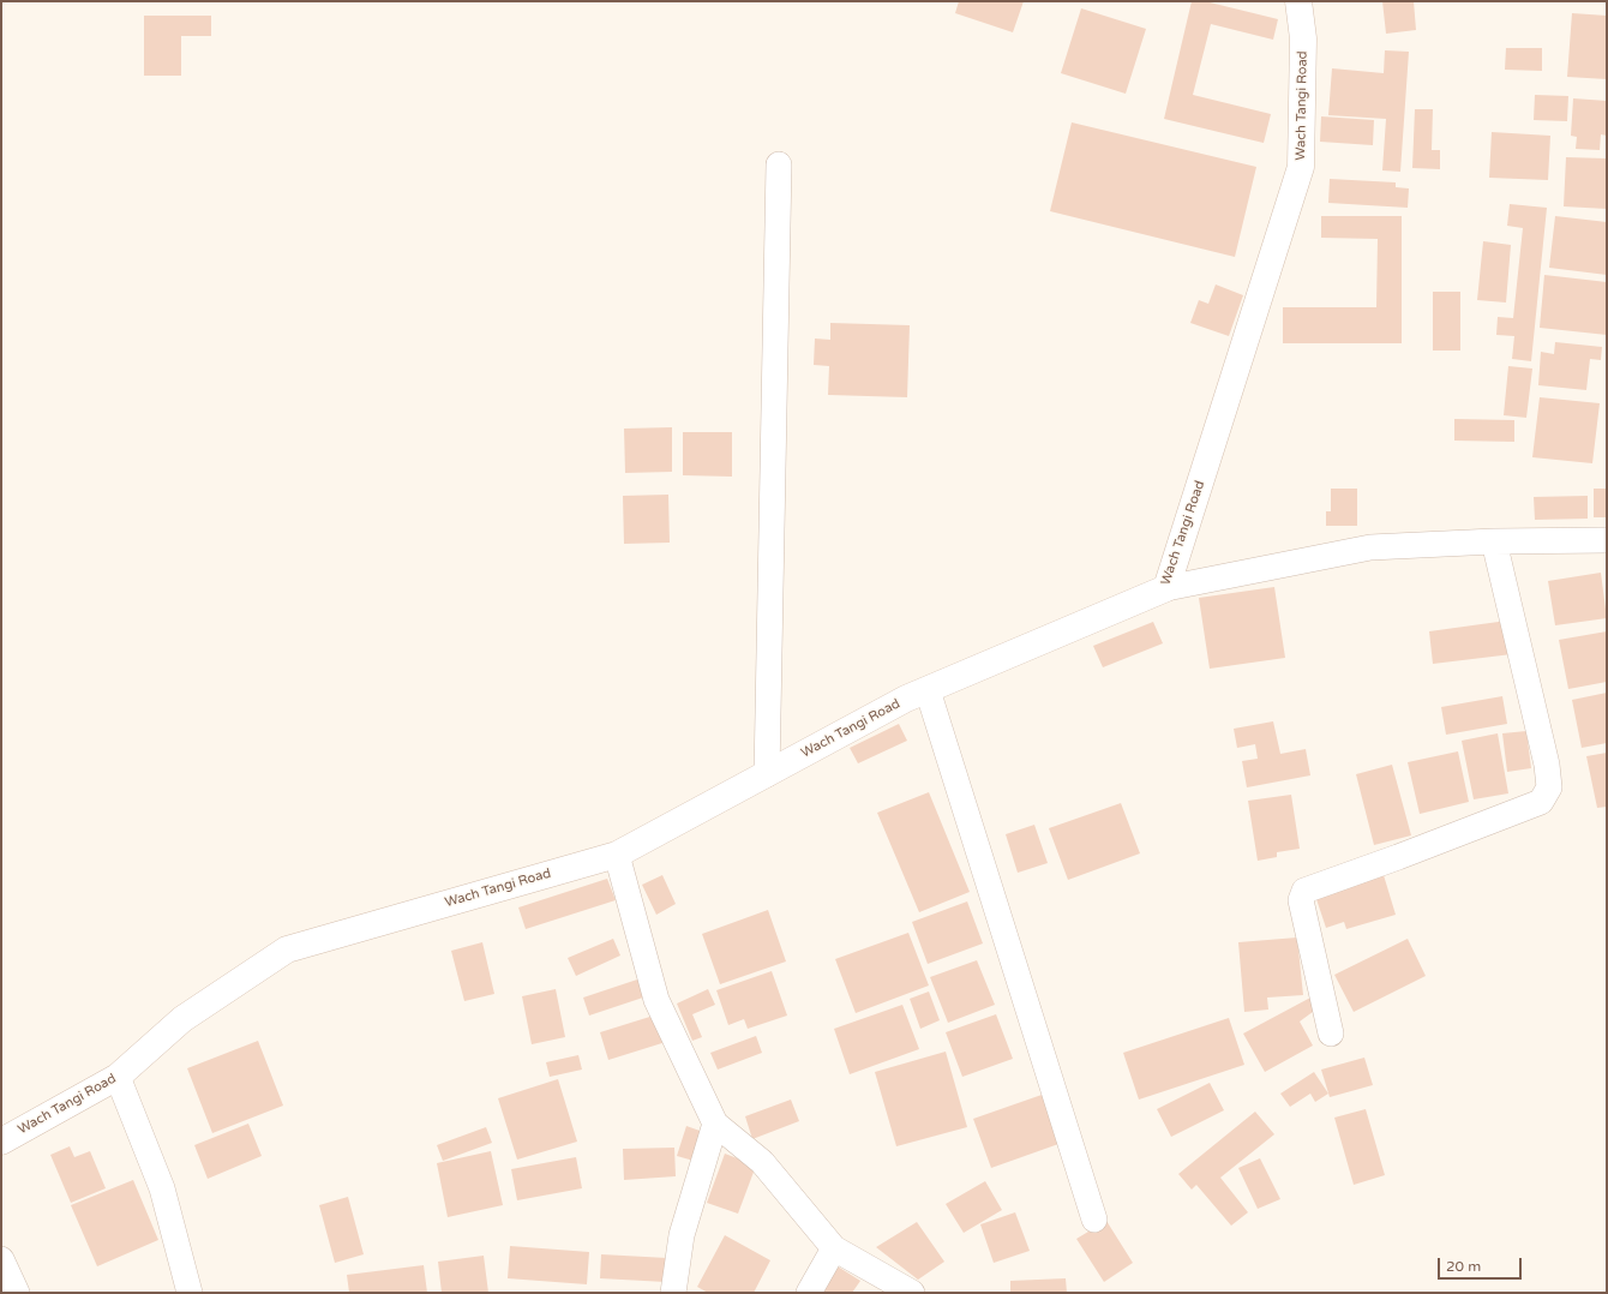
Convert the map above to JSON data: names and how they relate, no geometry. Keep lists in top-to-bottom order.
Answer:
{
  "streets": {
    "main road": ["Wach Tangi Road"]
  },
  "scale_bar": "20 m"
}
